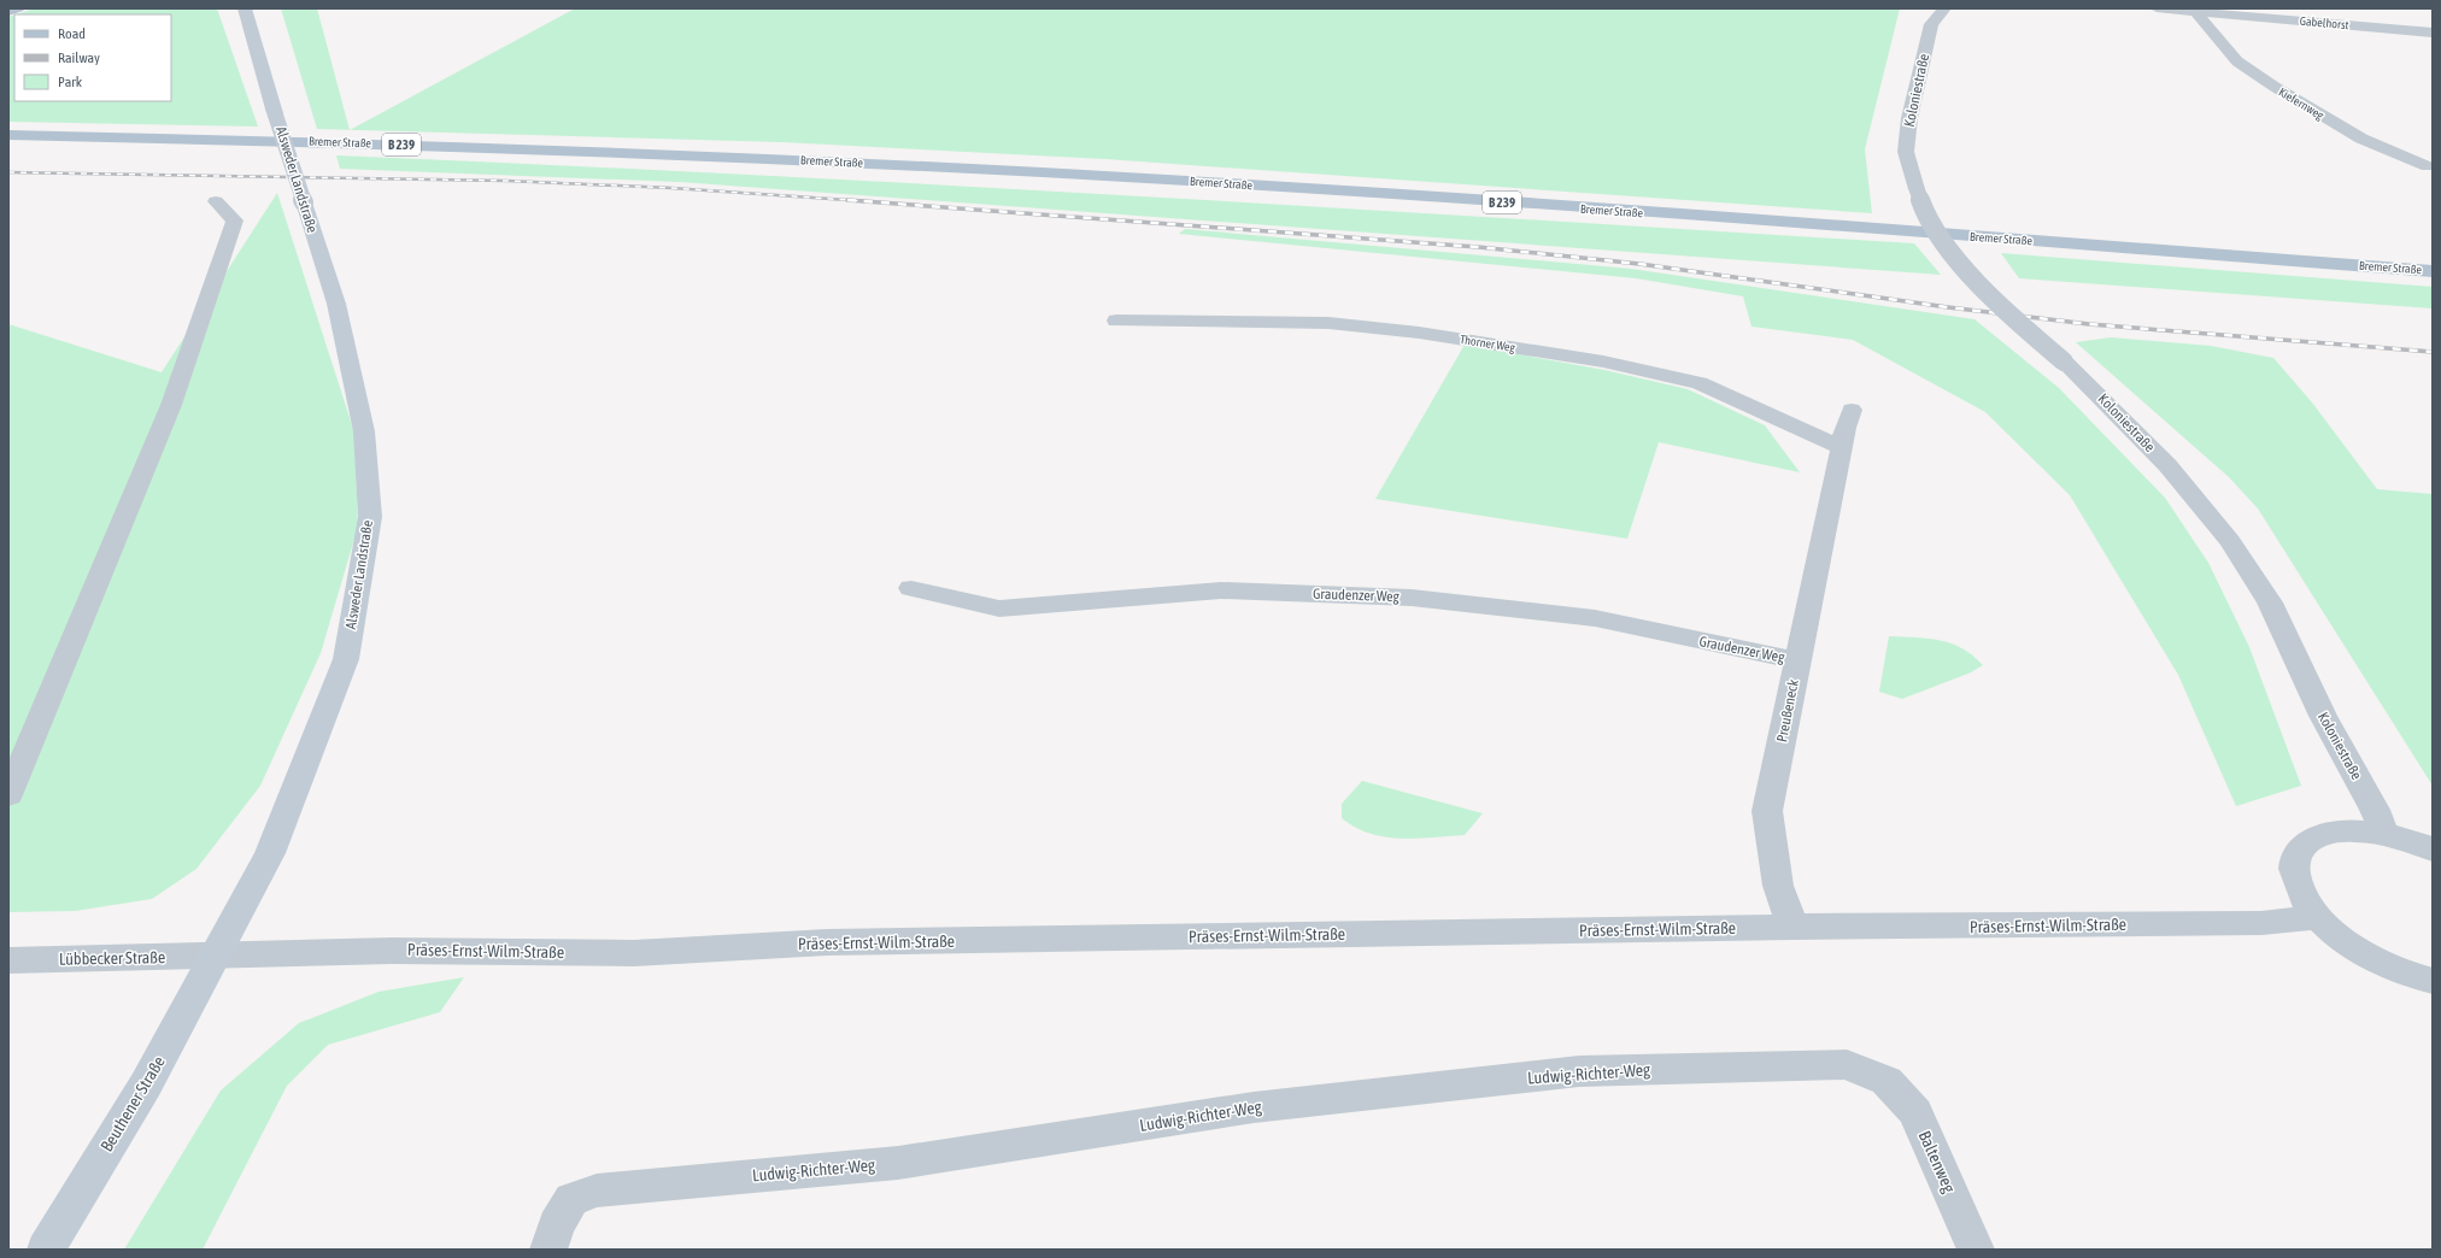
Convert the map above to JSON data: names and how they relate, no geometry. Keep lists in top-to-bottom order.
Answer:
{
  "streets": {
    "main road": [
      "Bremer Straße",
      "B 239",
      "Alsweder Landstraße",
      "Beuthener Straße"
    ],
    "street": [
      "Gabelhorst",
      "Koloniestraße",
      "Kiefernweg",
      "Thorner Weg",
      "Graudenzer Weg",
      "Preußeneck",
      "Präses-Ernst-Wilm-Straße",
      "Lübbecker Straße",
      "Ludwig-Richter-Weg",
      "Baltenweg"
    ]
  },
  "crossings": [
    ["Gabelhorst", "Kiefernweg"],
    ["Alsweder Landstraße", "Präses-Ernst-Wilm-Straße"],
    ["Alsweder Landstraße", "Lübbecker Straße"],
    ["Alsweder Landstraße", "Beuthener Straße"],
    ["Thorner Weg", "Preußeneck"],
    ["Graudenzer Weg", "Preußeneck"],
    ["Preußeneck", "Präses-Ernst-Wilm-Straße"],
    ["Präses-Ernst-Wilm-Straße", "Lübbecker Straße"],
    ["Präses-Ernst-Wilm-Straße", "Beuthener Straße"],
    ["Lübbecker Straße", "Beuthener Straße"],
    ["Ludwig-Richter-Weg", "Baltenweg"]
  ],
  "legend": ["Road", "Railway", "Park"]
}
